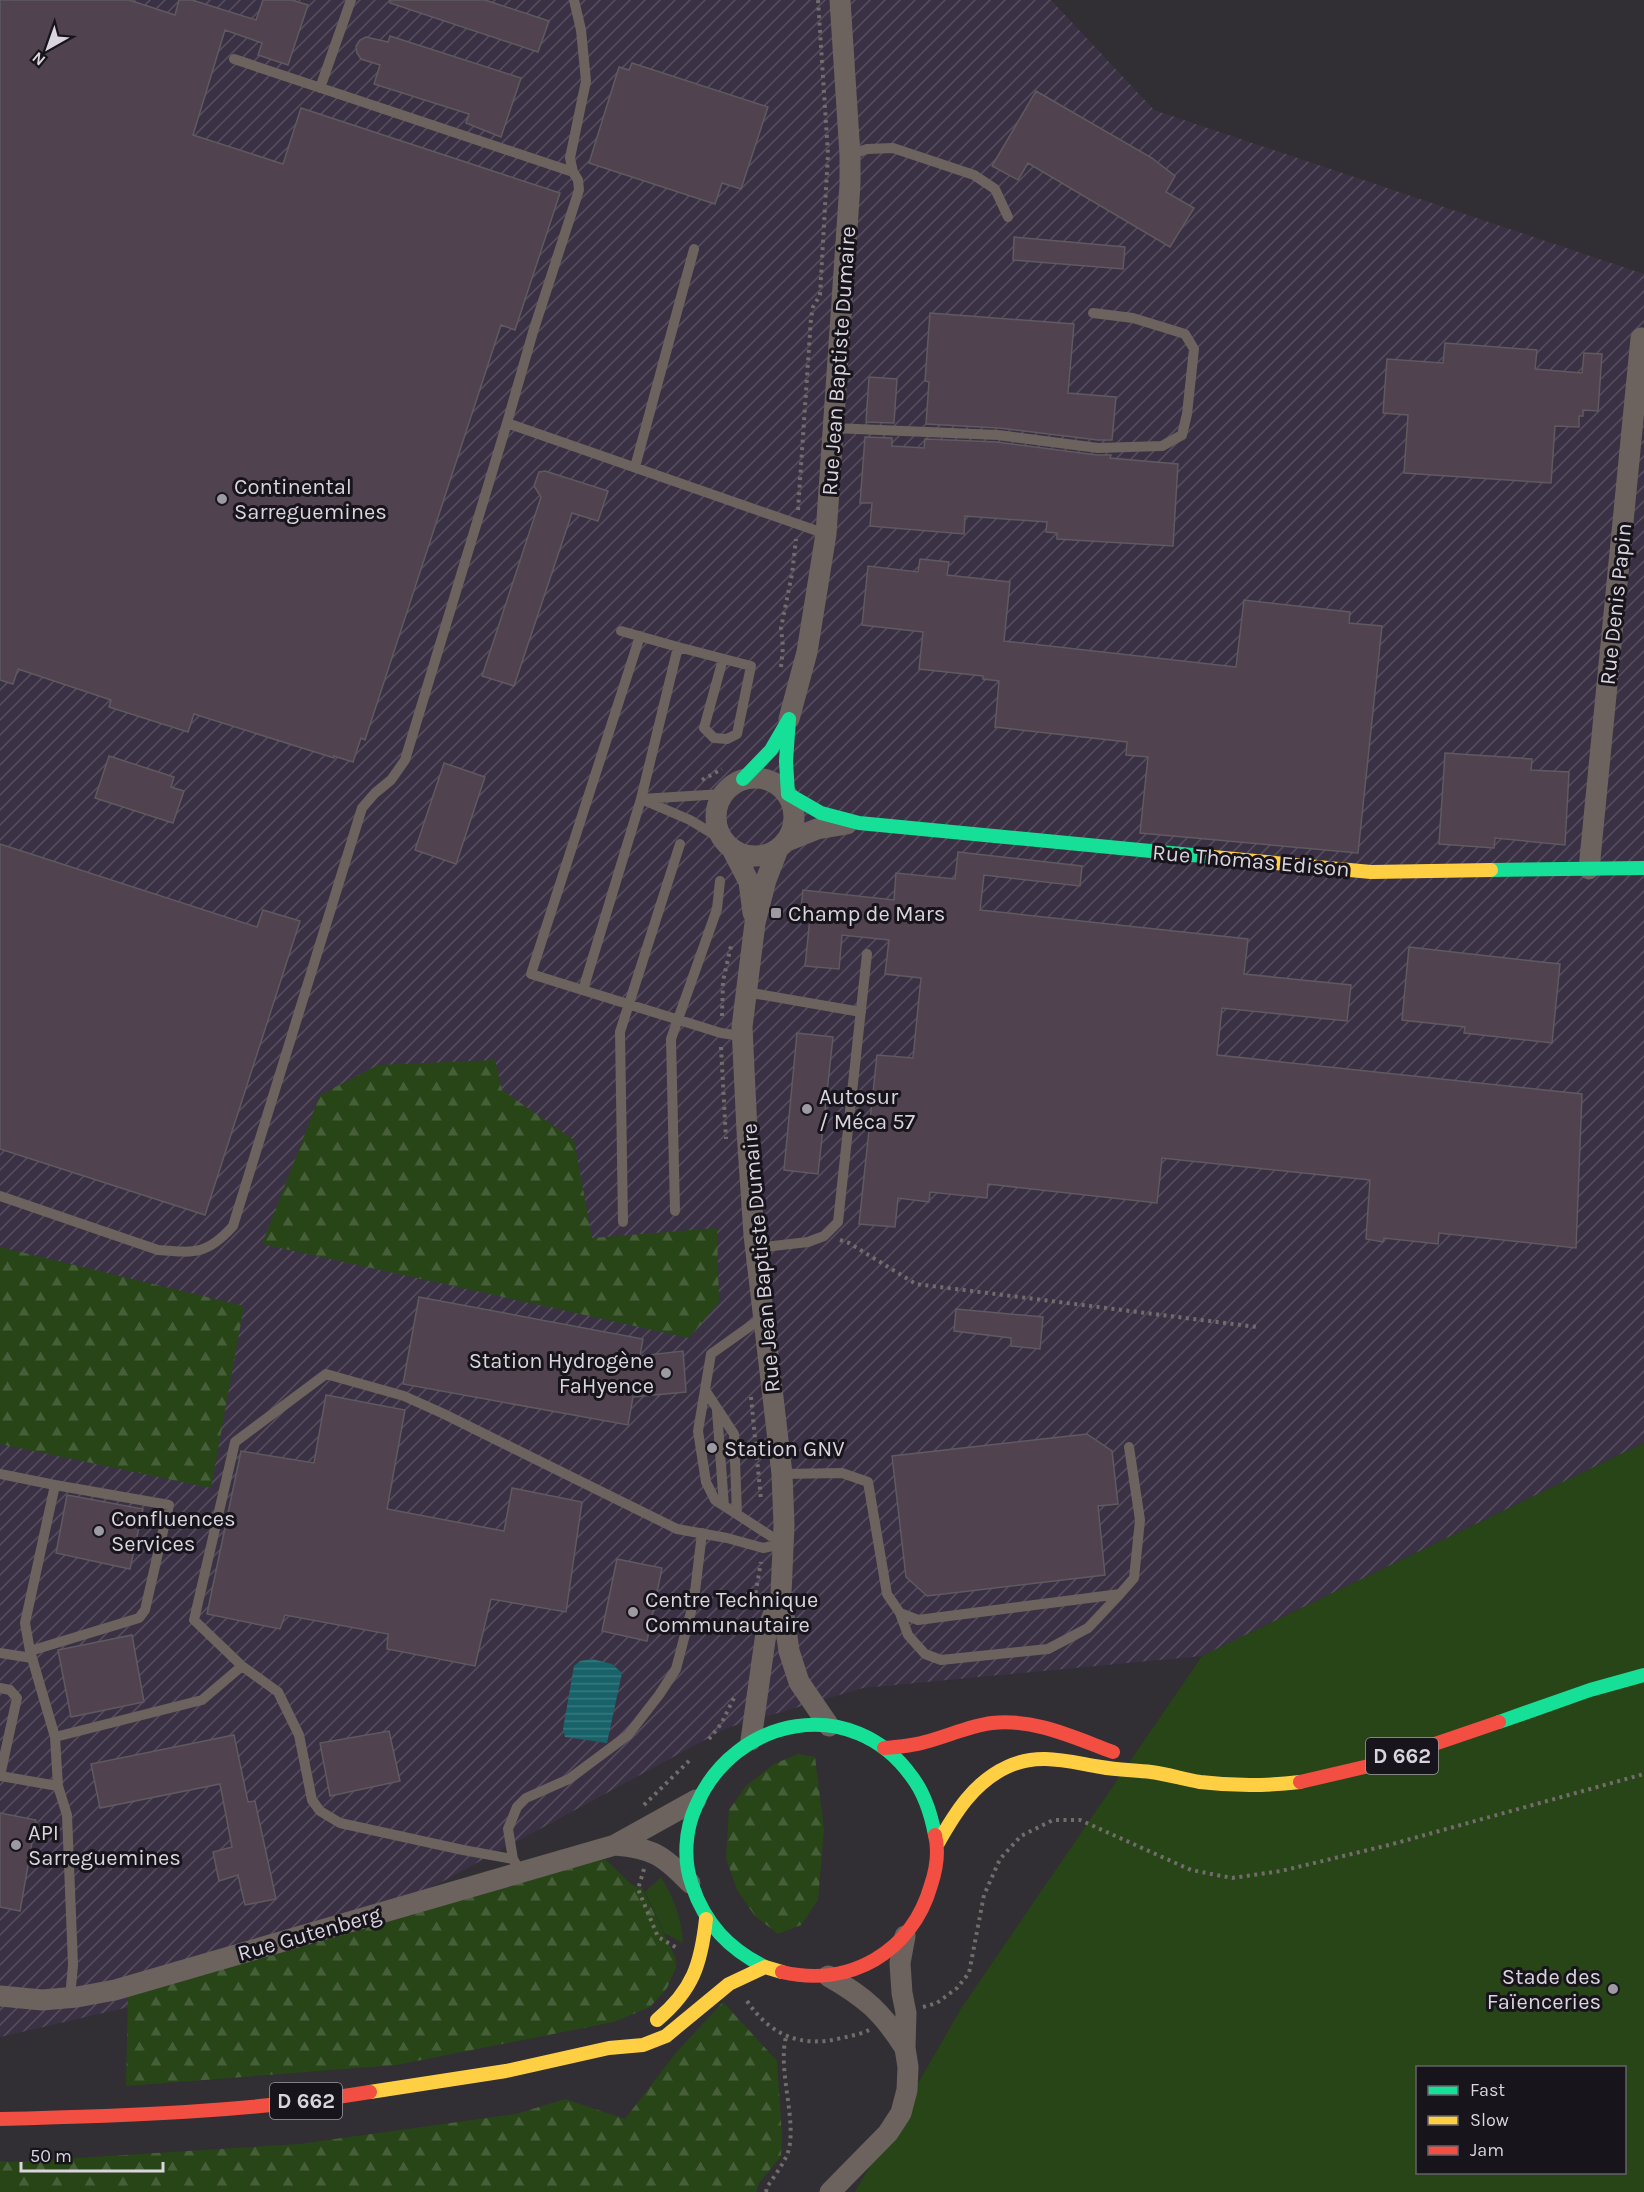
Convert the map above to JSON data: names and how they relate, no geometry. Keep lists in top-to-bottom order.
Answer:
{
  "streets": {
    "main road": ["Rue Jean Baptiste Dumaire", "Rue Thomas Edison", "D 662"],
    "street": ["Rue Denis Papin", "Rue Gutenberg"]
  },
  "crossings": [
    ["Rue Jean Baptiste Dumaire", "Rue Thomas Edison"],
    ["Rue Denis Papin", "Rue Thomas Edison"]
  ],
  "places": {
    "other": [
      "Continental Sarreguemines",
      "Autosur / Méca 57",
      "Station Hydrogène FaHyence",
      "Station GNV",
      "Confluences Services",
      "Centre Technique Communautaire",
      "API Sarreguemines",
      "Stade des Faïenceries"
    ],
    "transit": ["Champ de Mars"]
  },
  "legend": ["Fast", "Slow", "Jam"],
  "scale_bar": "50 m",
  "north": "bottom left"
}
